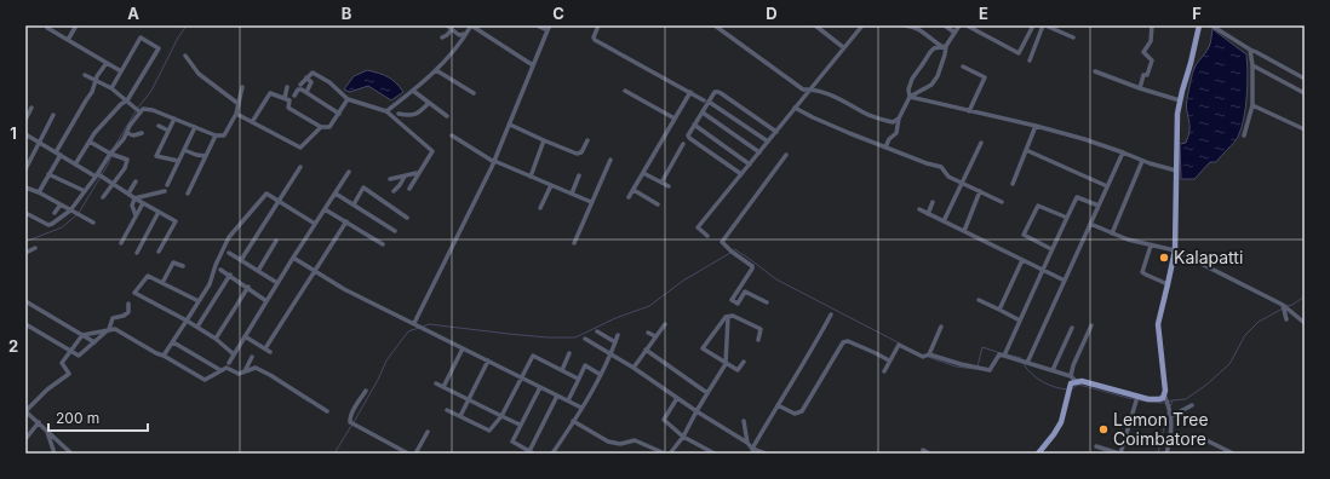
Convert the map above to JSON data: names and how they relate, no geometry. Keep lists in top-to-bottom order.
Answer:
{
  "places": ["Kalapatti", "Lemon Tree Coimbatore"],
  "scale_bar": "200 m",
  "grid": {
    "columns": [
      "A",
      "B",
      "C",
      "D",
      "E",
      "F"
    ],
    "rows": ["1", "2"]
  }
}
